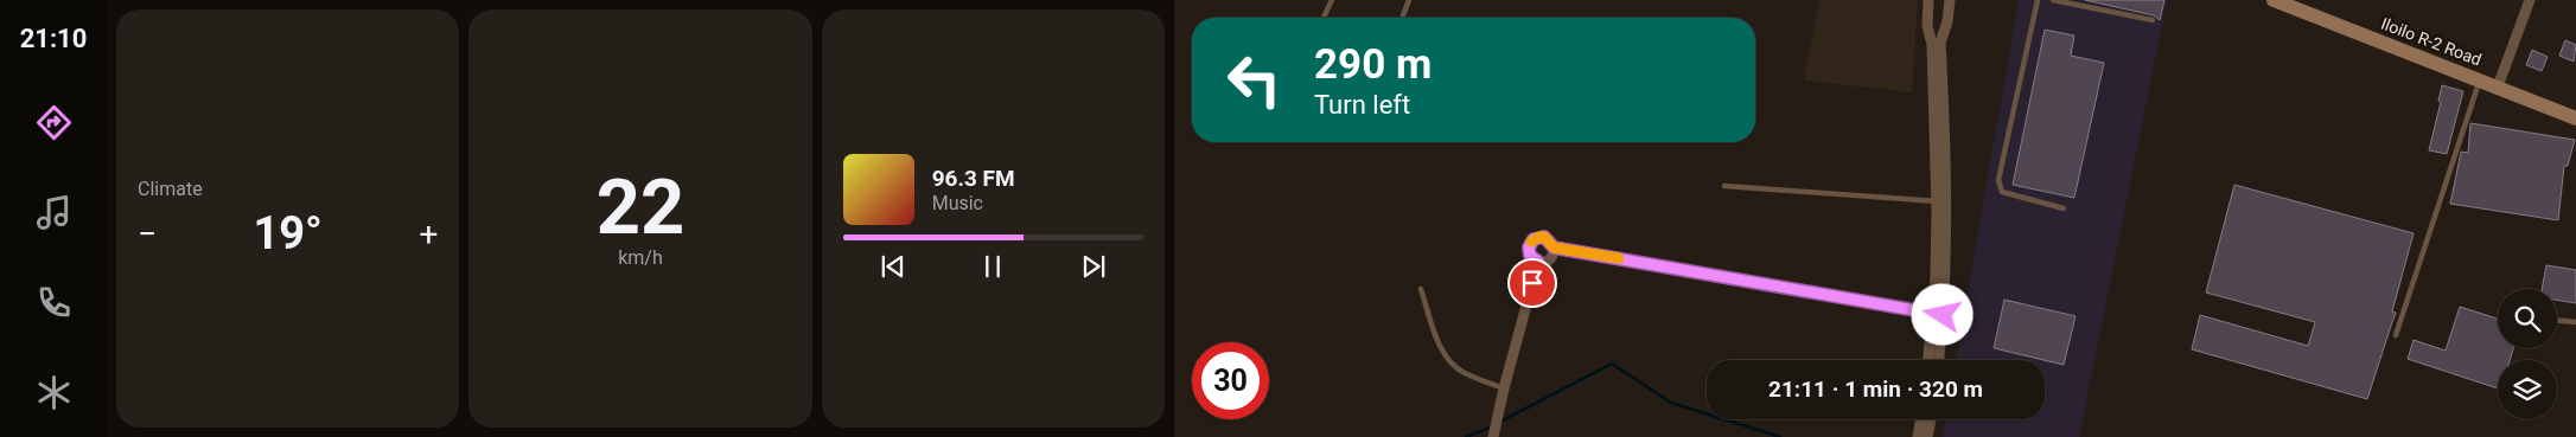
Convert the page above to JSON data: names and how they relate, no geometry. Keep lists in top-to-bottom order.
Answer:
{
  "streets": {
    "main road": ["Iloilo R-2 Road"]
  },
  "page": {
    "tabs": "21:10",
    "tile": [
      "Climate",
      ["22", "km/h"]
    ],
    "turn": ["290 m", "Turn left"],
    "song": ["96.3 FM", "Music"],
    "heat": ["−", "19°", "+"],
    "limit": "30",
    "trip": "21:11 · 1 min · 320 m"
  }
}
